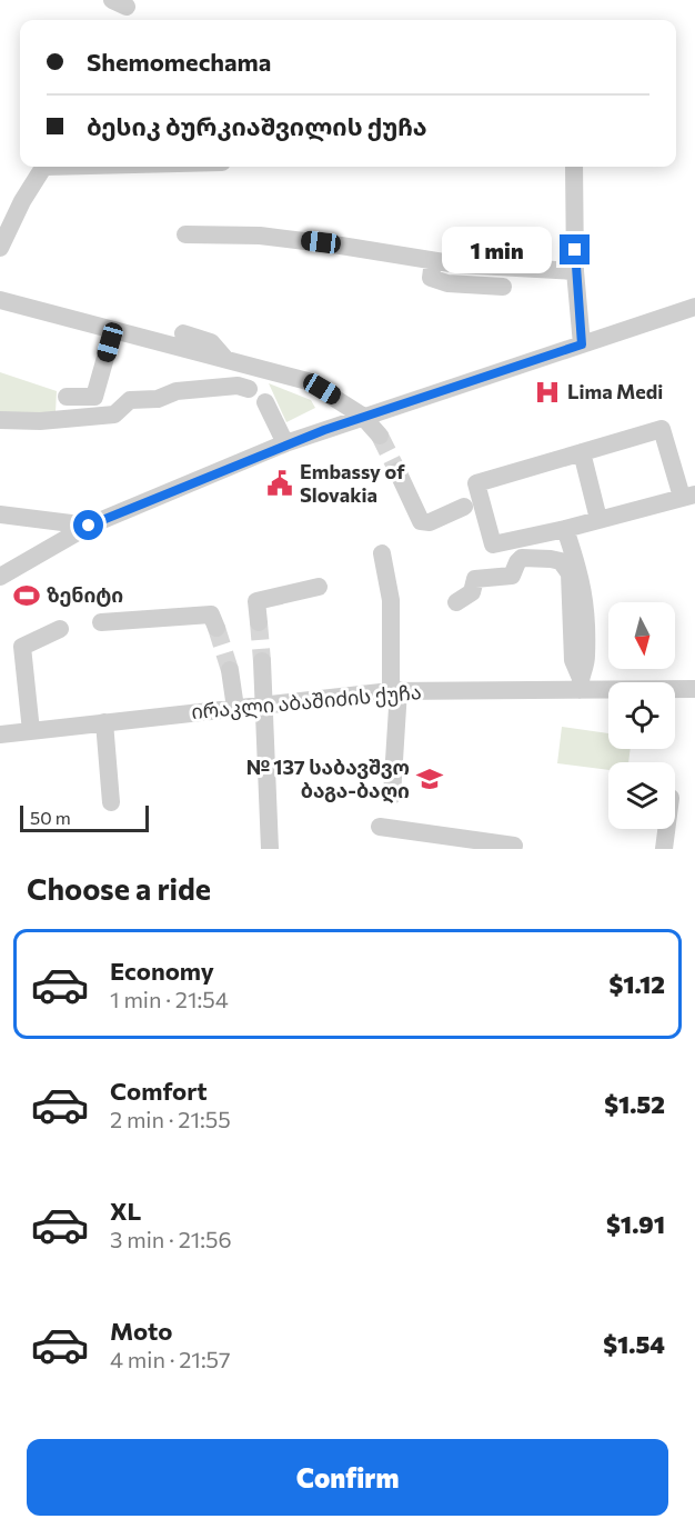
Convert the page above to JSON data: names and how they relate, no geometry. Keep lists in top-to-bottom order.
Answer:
{
  "streets": {
    "street": ["ირაკლი აბაშიძის ქუჩა"]
  },
  "places": {
    "hospital": ["Lima Medi"],
    "public building": ["Embassy of Slovakia"],
    "sports": ["ზენიტი"],
    "school or university": ["№ 137 საბავშვო ბაგა-ბაღი"]
  },
  "scale_bar": "50 m",
  "north": "bottom",
  "page": {
    "banner": ["Shemomechama", "ბესიკ ბურკიაშვილის ქუჩა"],
    "bubble": "1 min",
    "scale": "50 m",
    "heading": "Choose a ride",
    "list": [
      {
        "name": "Economy",
        "note": "1 min · 21:54",
        "value": "$1.12"
      },
      {
        "name": "Comfort",
        "note": "2 min · 21:55",
        "value": "$1.52"
      },
      {
        "name": "XL",
        "note": "3 min · 21:56",
        "value": "$1.91"
      },
      {
        "name": "Moto",
        "note": "4 min · 21:57",
        "value": "$1.54"
      }
    ],
    "buttons": "Confirm"
  }
}
